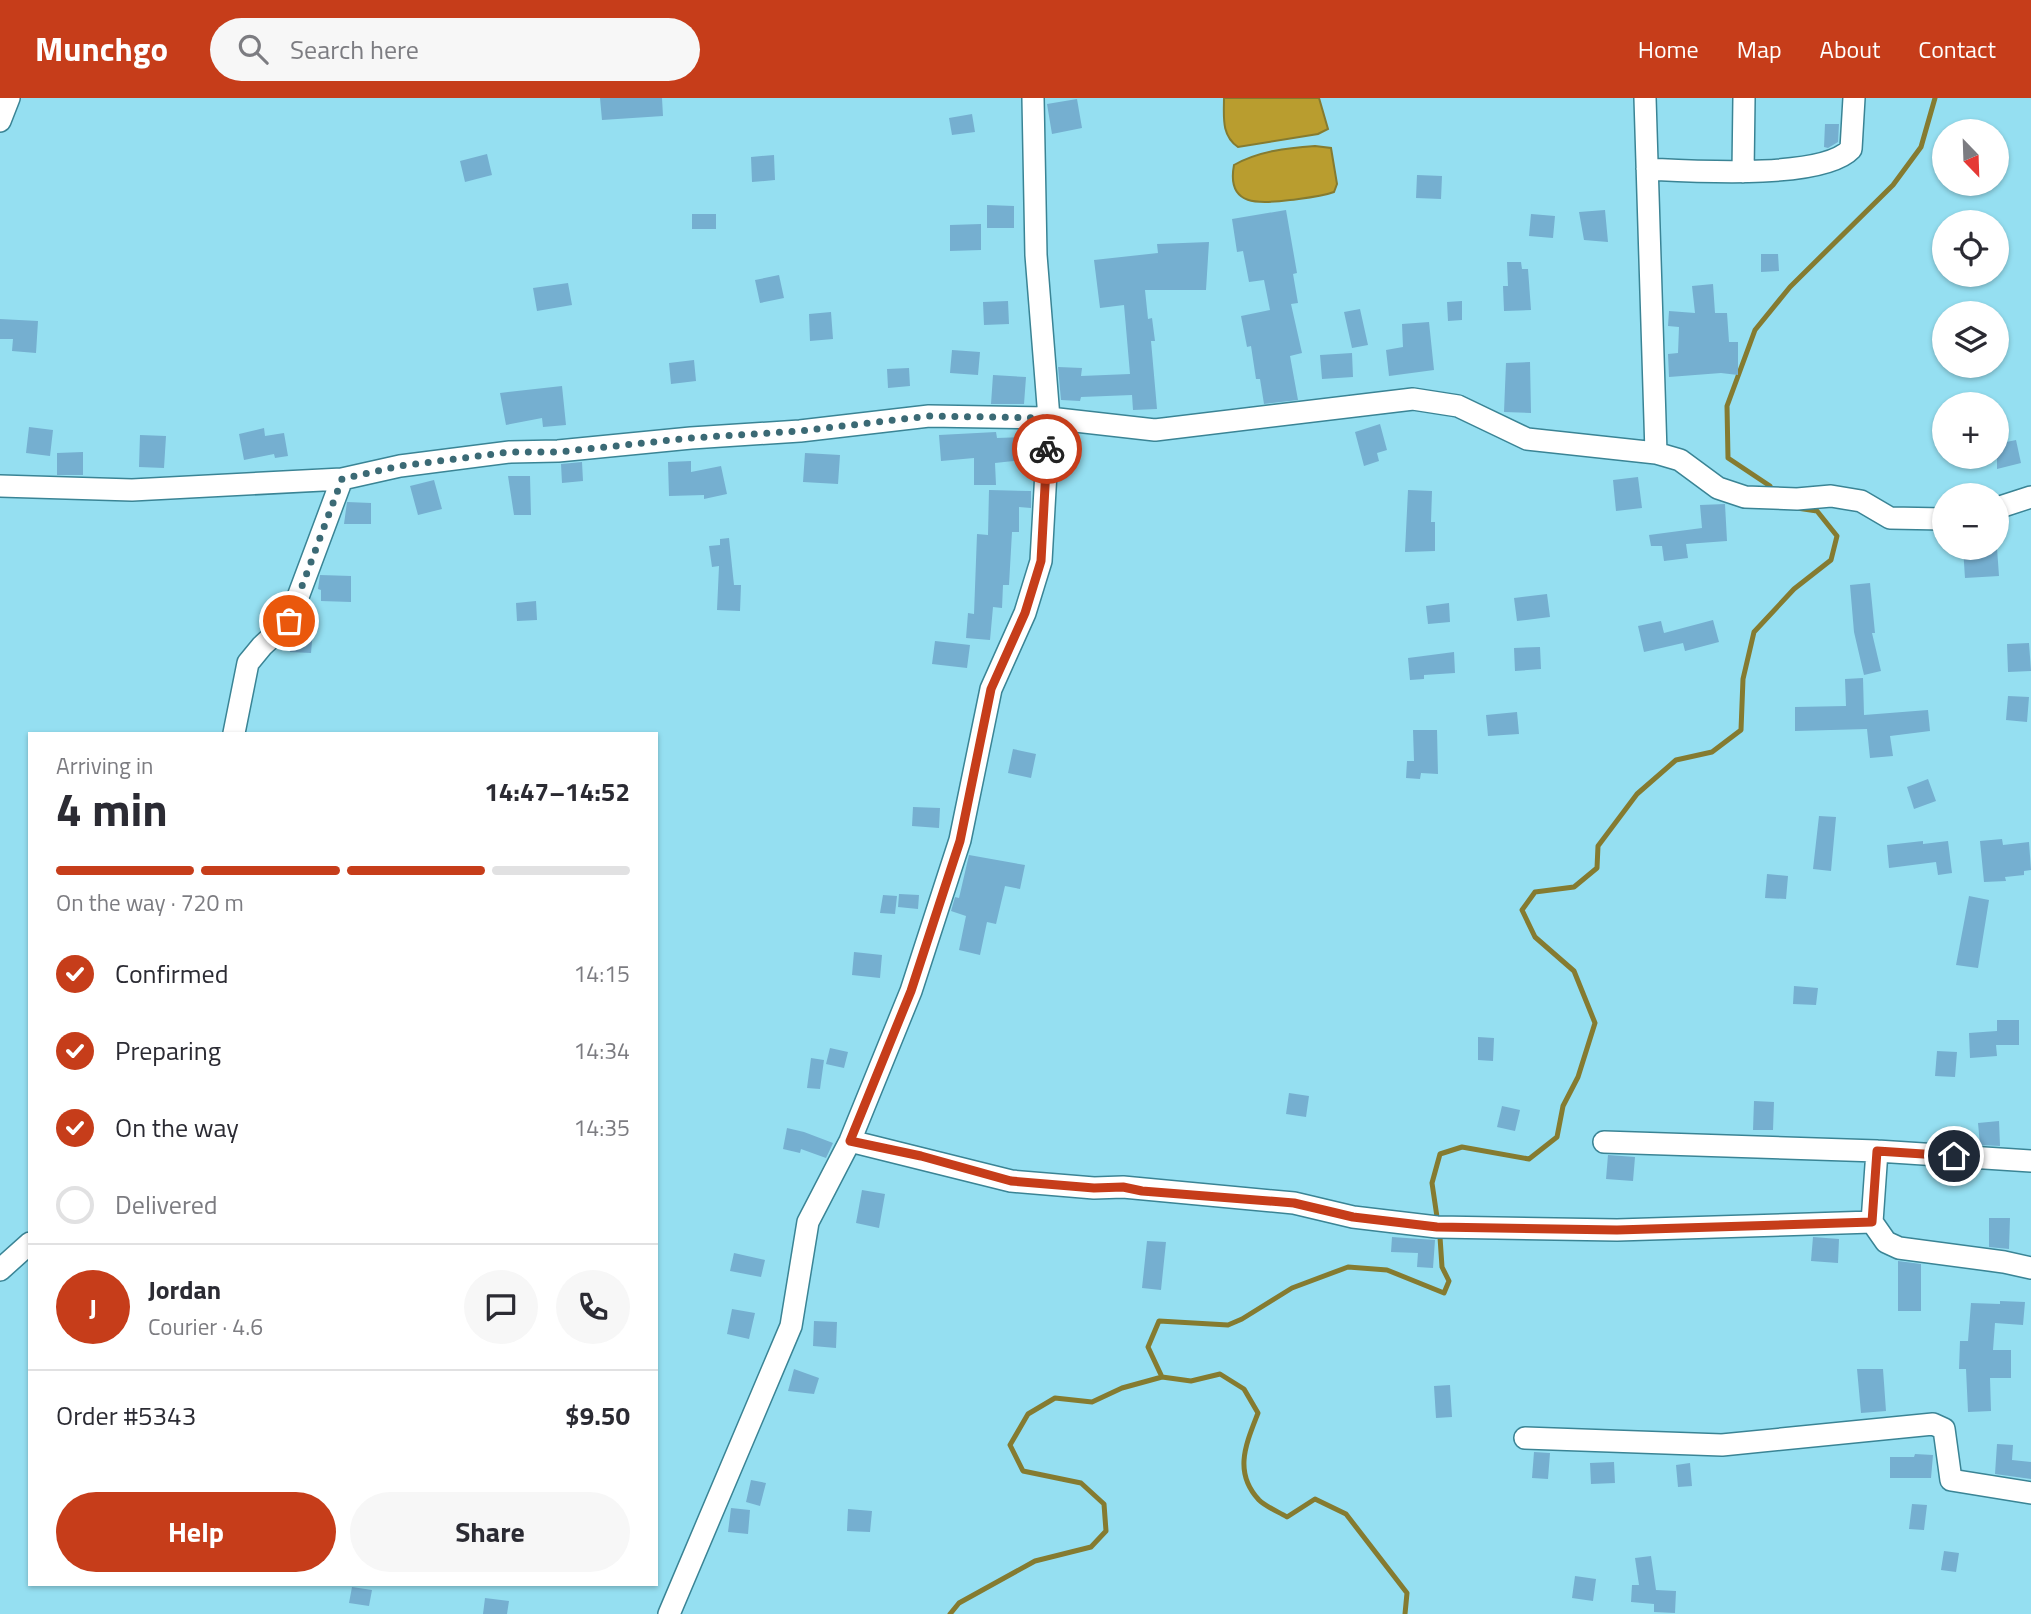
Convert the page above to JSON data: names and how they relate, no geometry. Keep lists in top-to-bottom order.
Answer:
{
  "north": "bottom right",
  "page": {
    "header": "Munchgo",
    "search": "Search here",
    "nav": [
      "Home",
      "Map",
      "About",
      "Contact"
    ],
    "map_buttons": ["+", "−"],
    "heading": ["4 min", "Arriving in", "14:47–14:52"],
    "panel": [
      "Jordan",
      "Courier · 4.6",
      "Order #5343",
      "$9.50"
    ],
    "bar": "On the way · 720 m",
    "list": [
      ["Confirmed", "14:15"],
      ["Preparing", "14:34"],
      ["On the way", "14:35"],
      "Delivered"
    ],
    "round": "J",
    "buttons": ["Help", "Share"]
  }
}
